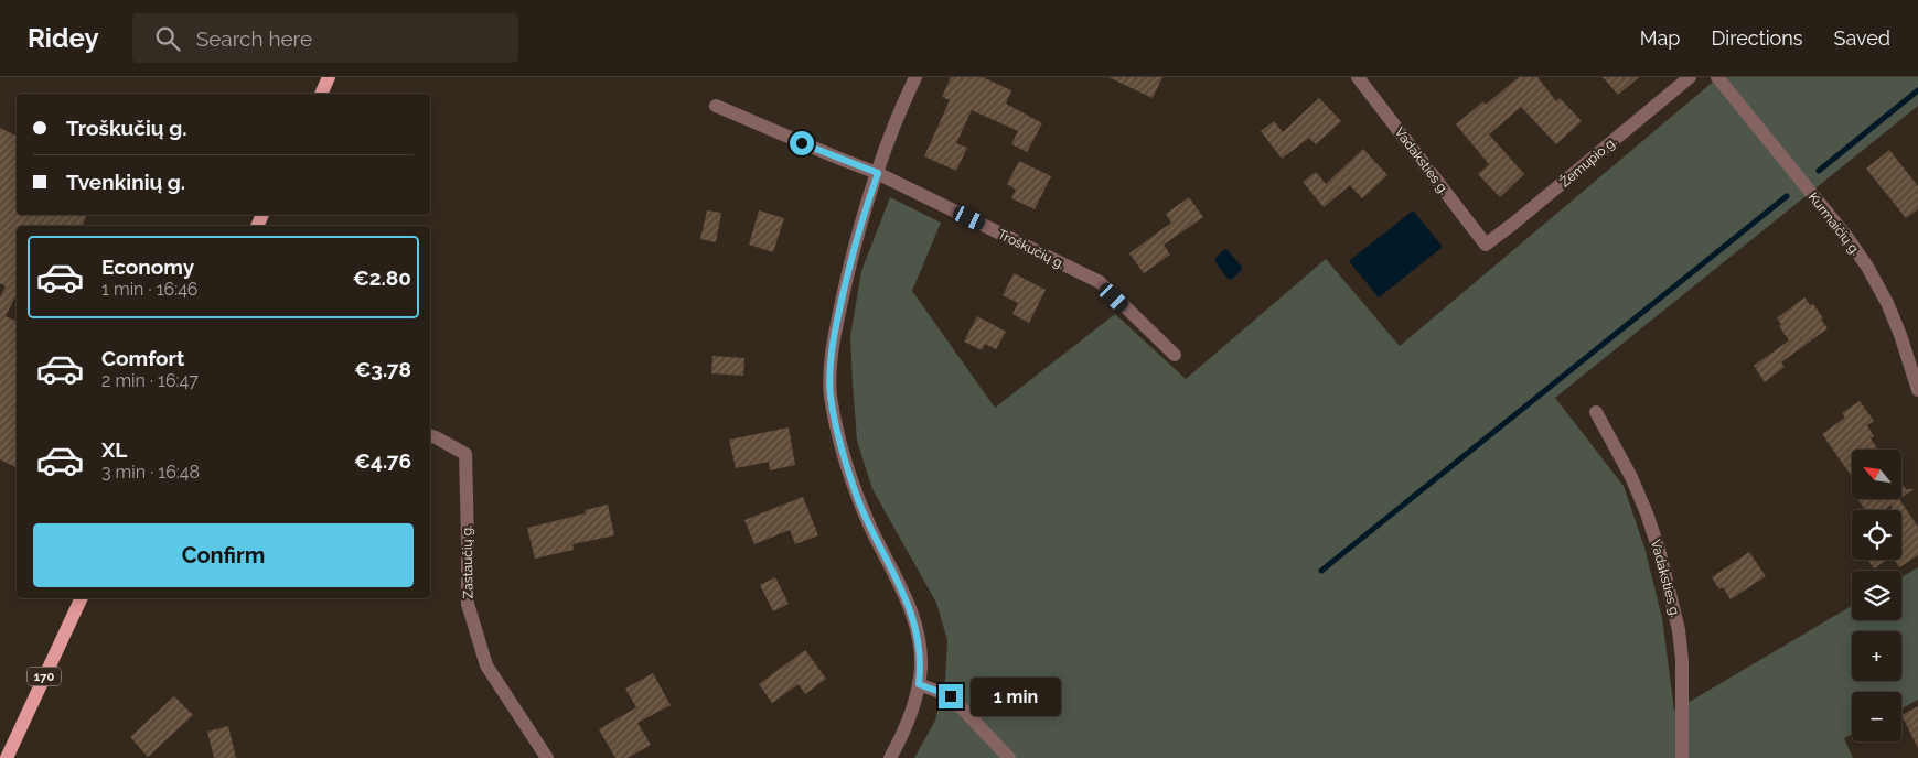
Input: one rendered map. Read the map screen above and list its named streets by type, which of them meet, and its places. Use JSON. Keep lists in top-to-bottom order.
{
  "streets": {
    "main road": ["170"],
    "street": [
      "Vadaksties g.",
      "Žemupio g.",
      "Kurmaičių g.",
      "Troškučių g.",
      "Zastaučių g."
    ]
  },
  "crossings": [
    ["Vadaksties g.", "Žemupio g."]
  ],
  "north": "top left",
  "page": {
    "header": "Ridey",
    "search": "Search here",
    "nav": ["Map", "Directions", "Saved"],
    "banner": ["Troškučių g.", "Tvenkinių g."],
    "list": [
      {
        "name": "Economy",
        "note": "1 min · 16:46",
        "value": "€2.80"
      },
      {
        "name": "Comfort",
        "note": "2 min · 16:47",
        "value": "€3.78"
      },
      {
        "name": "XL",
        "note": "3 min · 16:48",
        "value": "€4.76"
      }
    ],
    "map_buttons": ["+", "−"],
    "buttons": "Confirm",
    "bubble": "1 min"
  }
}
